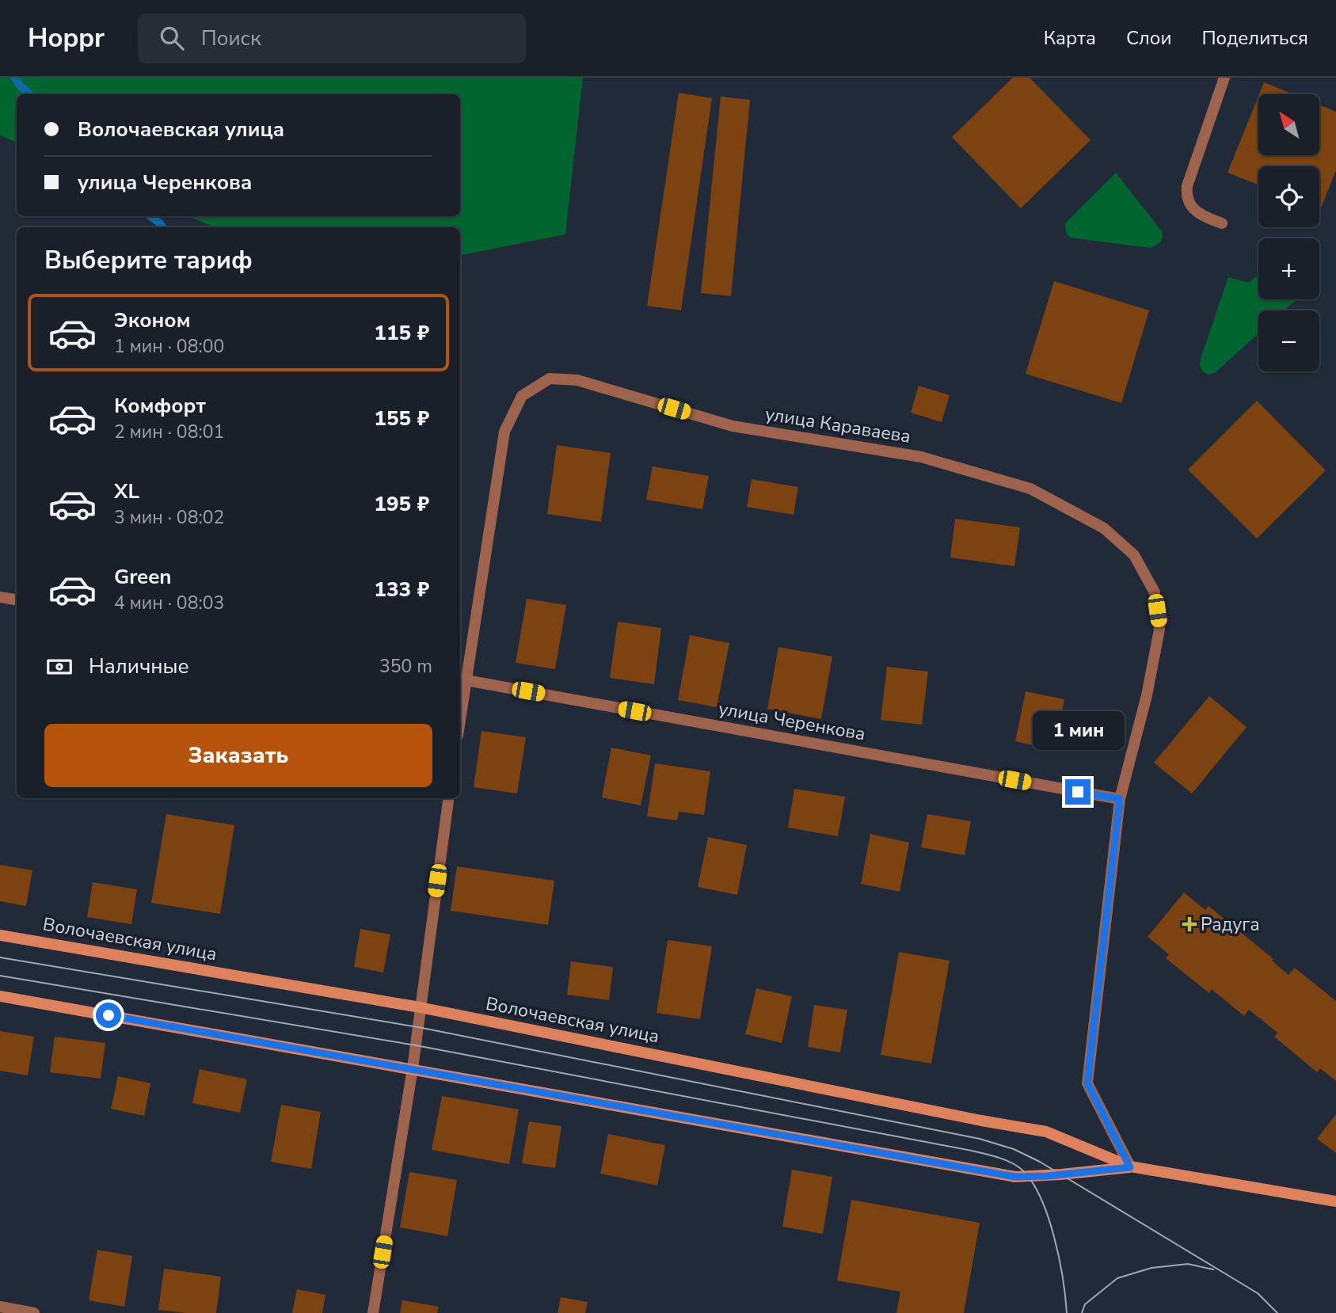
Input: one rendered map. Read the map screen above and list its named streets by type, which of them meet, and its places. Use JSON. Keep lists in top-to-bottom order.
{
  "streets": {
    "main road": ["Волочаевская улица"],
    "street": ["улица Караваева", "улица Черенкова"]
  },
  "crossings": [
    ["улица Караваева", "улица Черенкова"],
    ["улица Караваева", "Волочаевская улица"]
  ],
  "places": {
    "health": ["Радуга"]
  },
  "north": "top left",
  "page": {
    "header": "Hoppr",
    "search": "Поиск",
    "nav": ["Карта", "Слои", "Поделиться"],
    "map_buttons": ["+", "−"],
    "banner": ["Волочаевская улица", "улица Черенкова"],
    "heading": "Выберите тариф",
    "list": [
      {
        "name": "Эконом",
        "note": "1 мин · 08:00",
        "value": "115 ₽"
      },
      {
        "name": "Комфорт",
        "note": "2 мин · 08:01",
        "value": "155 ₽"
      },
      {
        "name": "XL",
        "note": "3 мин · 08:02",
        "value": "195 ₽"
      },
      {
        "name": "Green",
        "note": "4 мин · 08:03",
        "value": "133 ₽"
      }
    ],
    "pay": ["Наличные", "350 m"],
    "bubble": "1 мин",
    "buttons": "Заказать"
  }
}
